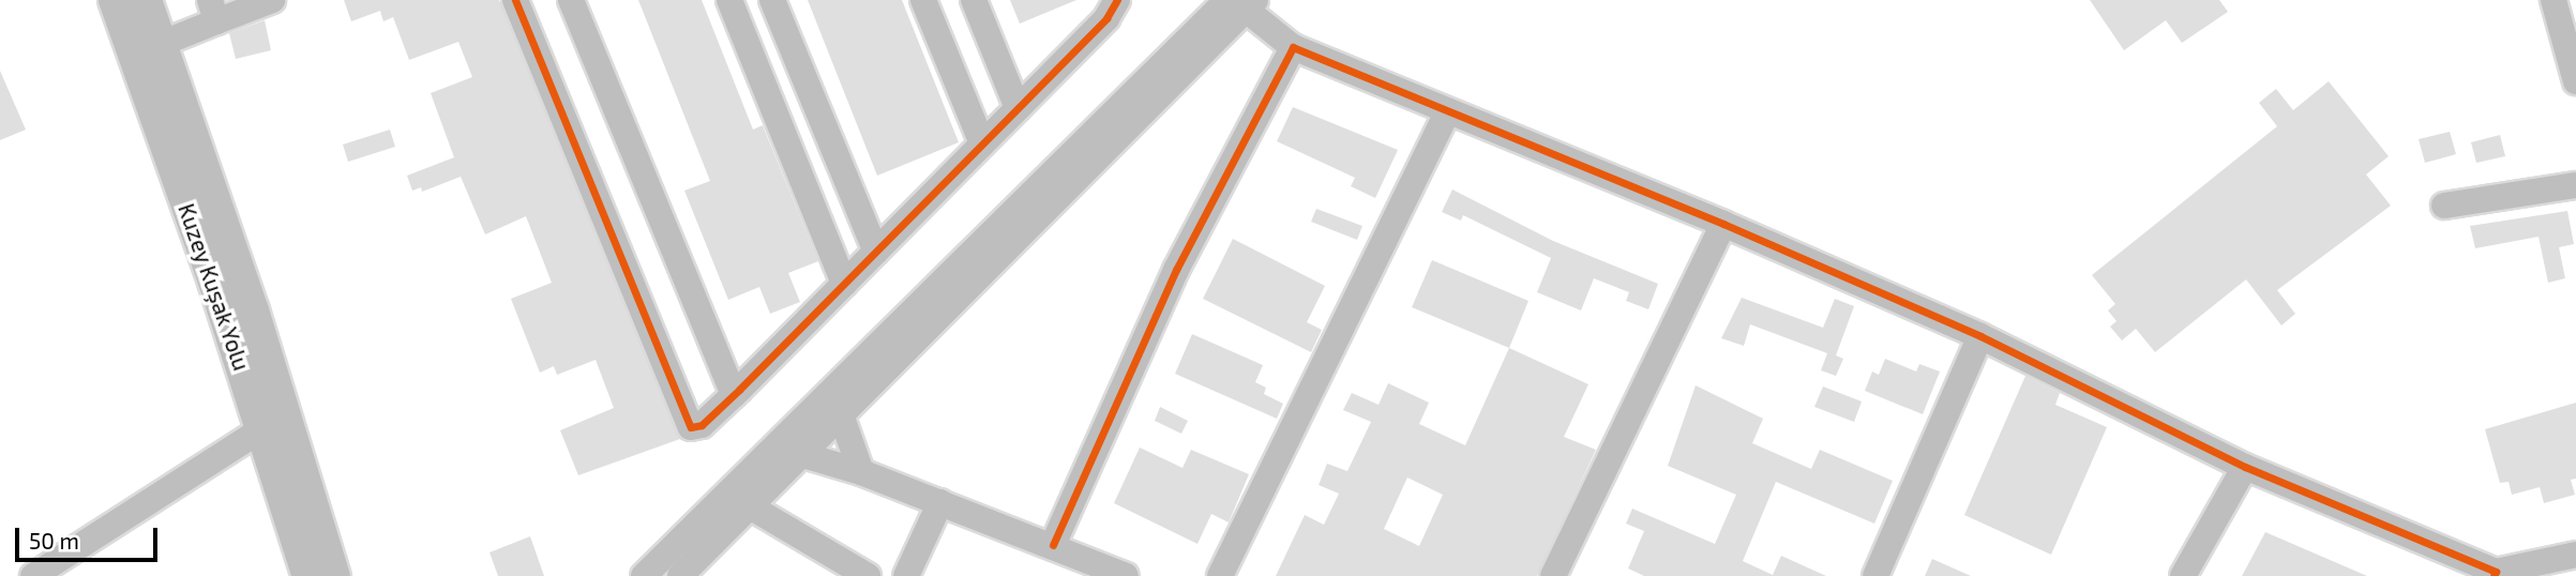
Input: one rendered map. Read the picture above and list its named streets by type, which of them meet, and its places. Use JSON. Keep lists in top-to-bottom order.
{
  "streets": {
    "main road": ["Kuzey Kuşak Yolu"]
  },
  "scale_bar": "50 m"
}
